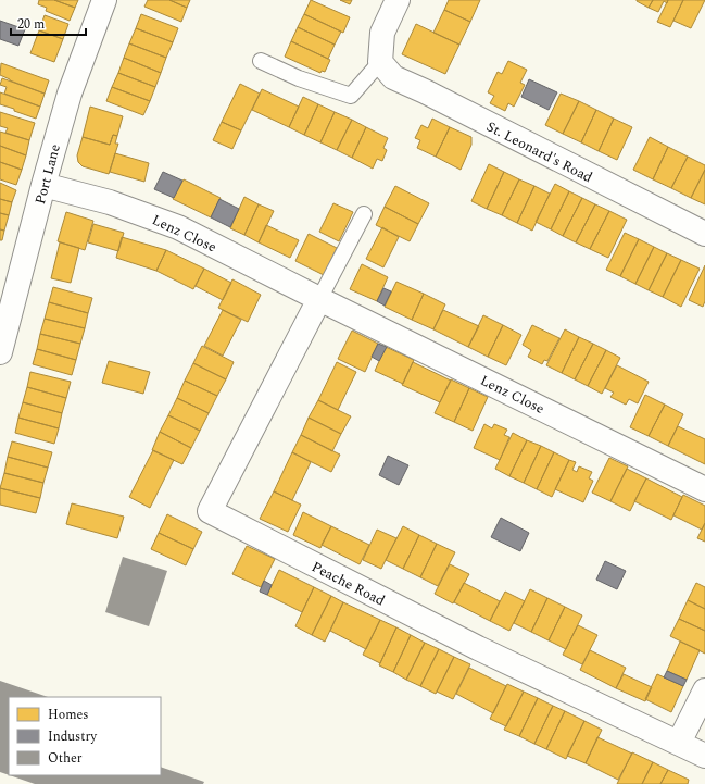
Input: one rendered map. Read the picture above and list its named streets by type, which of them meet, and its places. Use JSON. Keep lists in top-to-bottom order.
{
  "streets": {
    "street": [
      "St. Leonard's Road",
      "Port Lane",
      "Lenz Close",
      "Peache Road"
    ]
  },
  "crossings": [
    ["Port Lane", "Lenz Close"],
    ["Lenz Close", "Peache Road"]
  ],
  "legend": ["Homes", "Industry", "Other"],
  "scale_bar": "20 m"
}
